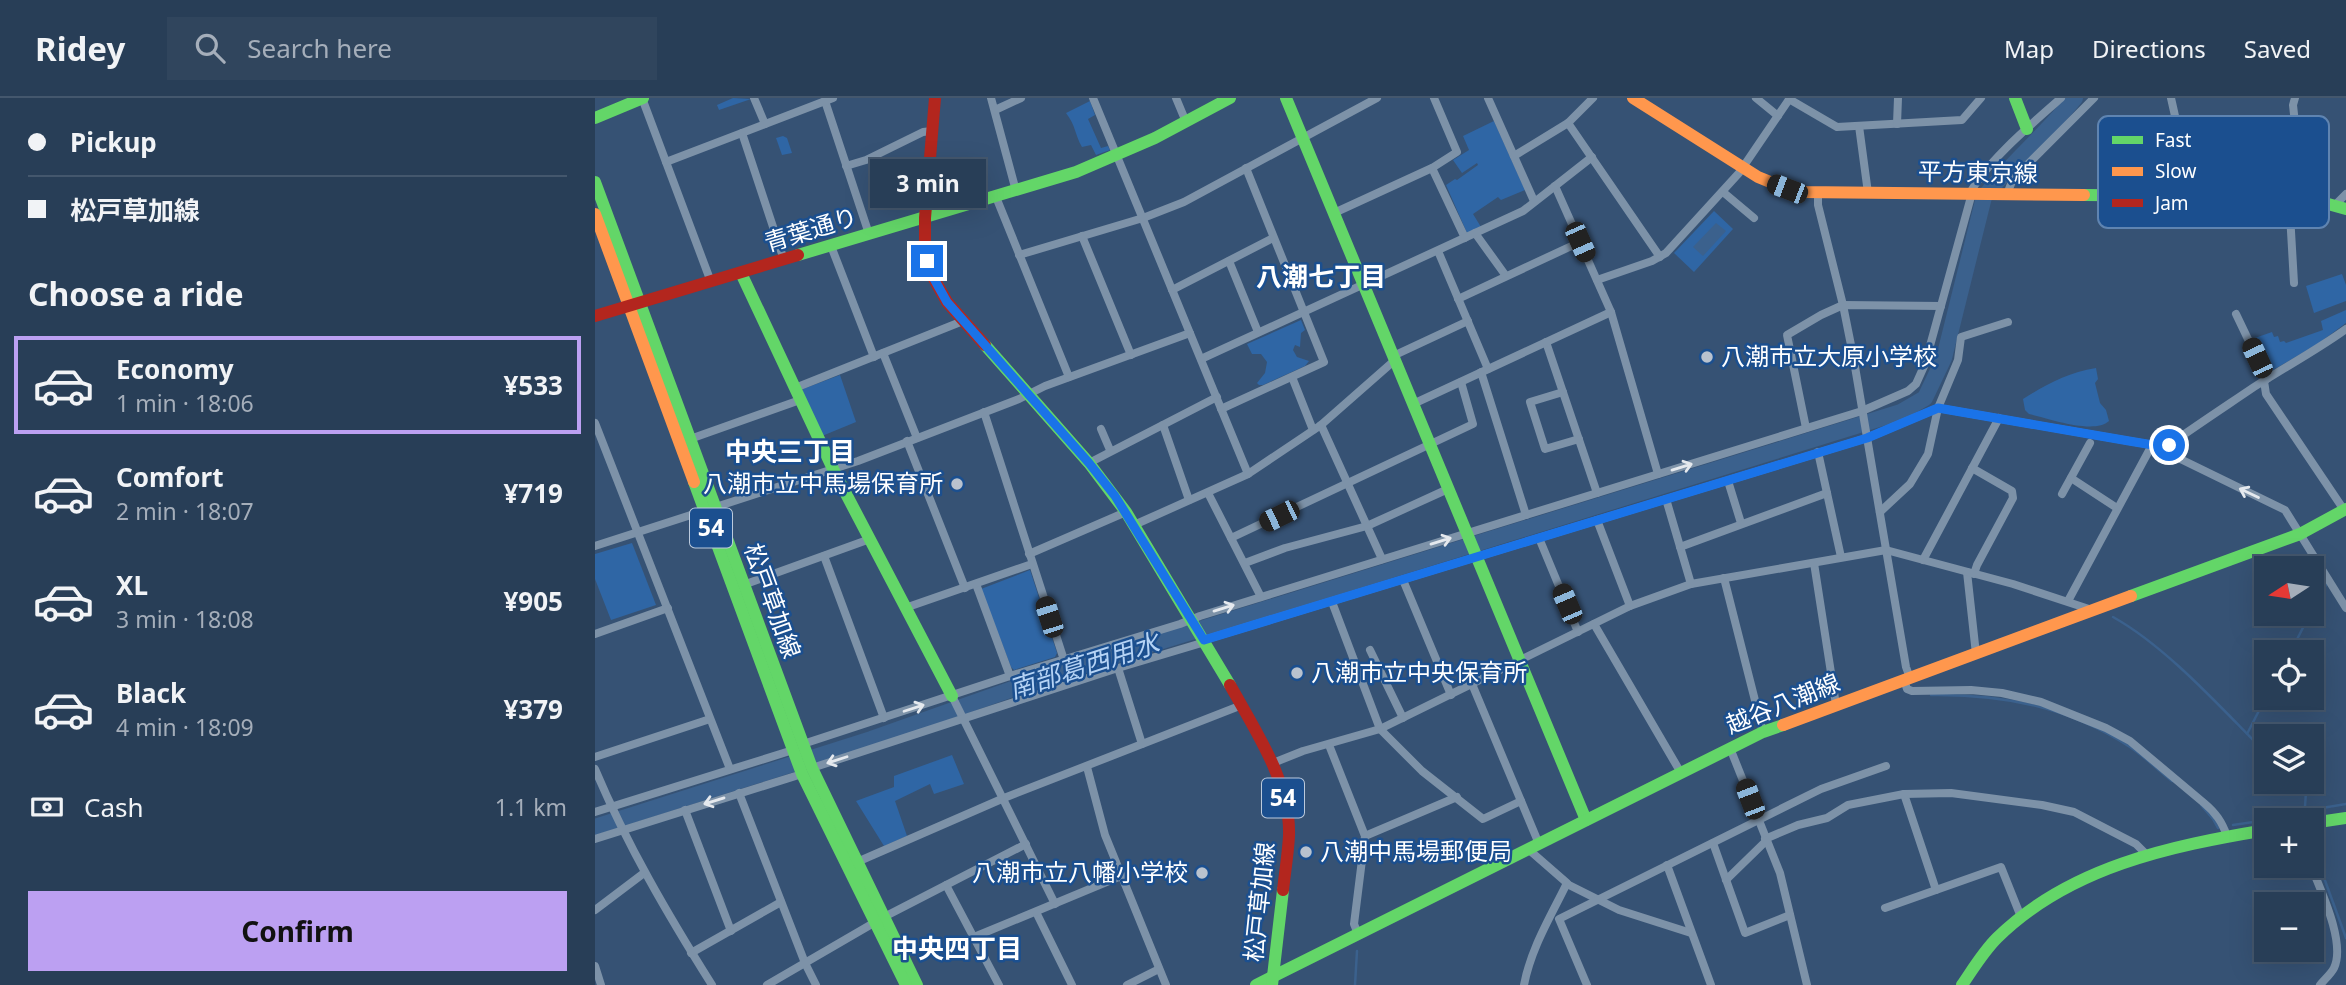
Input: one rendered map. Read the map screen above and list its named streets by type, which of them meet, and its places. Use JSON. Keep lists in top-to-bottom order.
{
  "streets": {
    "main road": [
      "平方東京線",
      "青葉通り",
      "54",
      "松戸草加線",
      "越谷八潮線"
    ]
  },
  "crossings": [
    ["青葉通り", "松戸草加線"],
    ["松戸草加線", "越谷八潮線"]
  ],
  "districts": ["八潮七丁目", "中央三丁目", "中央四丁目"],
  "water": ["南部葛西用水"],
  "places": [
    "八潮市立大原小学校",
    "八潮市立中馬場保育所",
    "八潮市立中央保育所",
    "八潮中馬場郵便局",
    "八潮市立八幡小学校"
  ],
  "legend": ["Fast", "Slow", "Jam"],
  "north": "left",
  "page": {
    "header": "Ridey",
    "search": "Search here",
    "nav": ["Map", "Directions", "Saved"],
    "banner": ["Pickup", "松戸草加線"],
    "bubble": "3 min",
    "heading": "Choose a ride",
    "list": [
      {
        "name": "Economy",
        "note": "1 min · 18:06",
        "value": "¥533"
      },
      {
        "name": "Comfort",
        "note": "2 min · 18:07",
        "value": "¥719"
      },
      {
        "name": "XL",
        "note": "3 min · 18:08",
        "value": "¥905"
      },
      {
        "name": "Black",
        "note": "4 min · 18:09",
        "value": "¥379"
      }
    ],
    "map_buttons": ["+", "−"],
    "pay": ["Cash", "1.1 km"],
    "buttons": "Confirm"
  }
}
